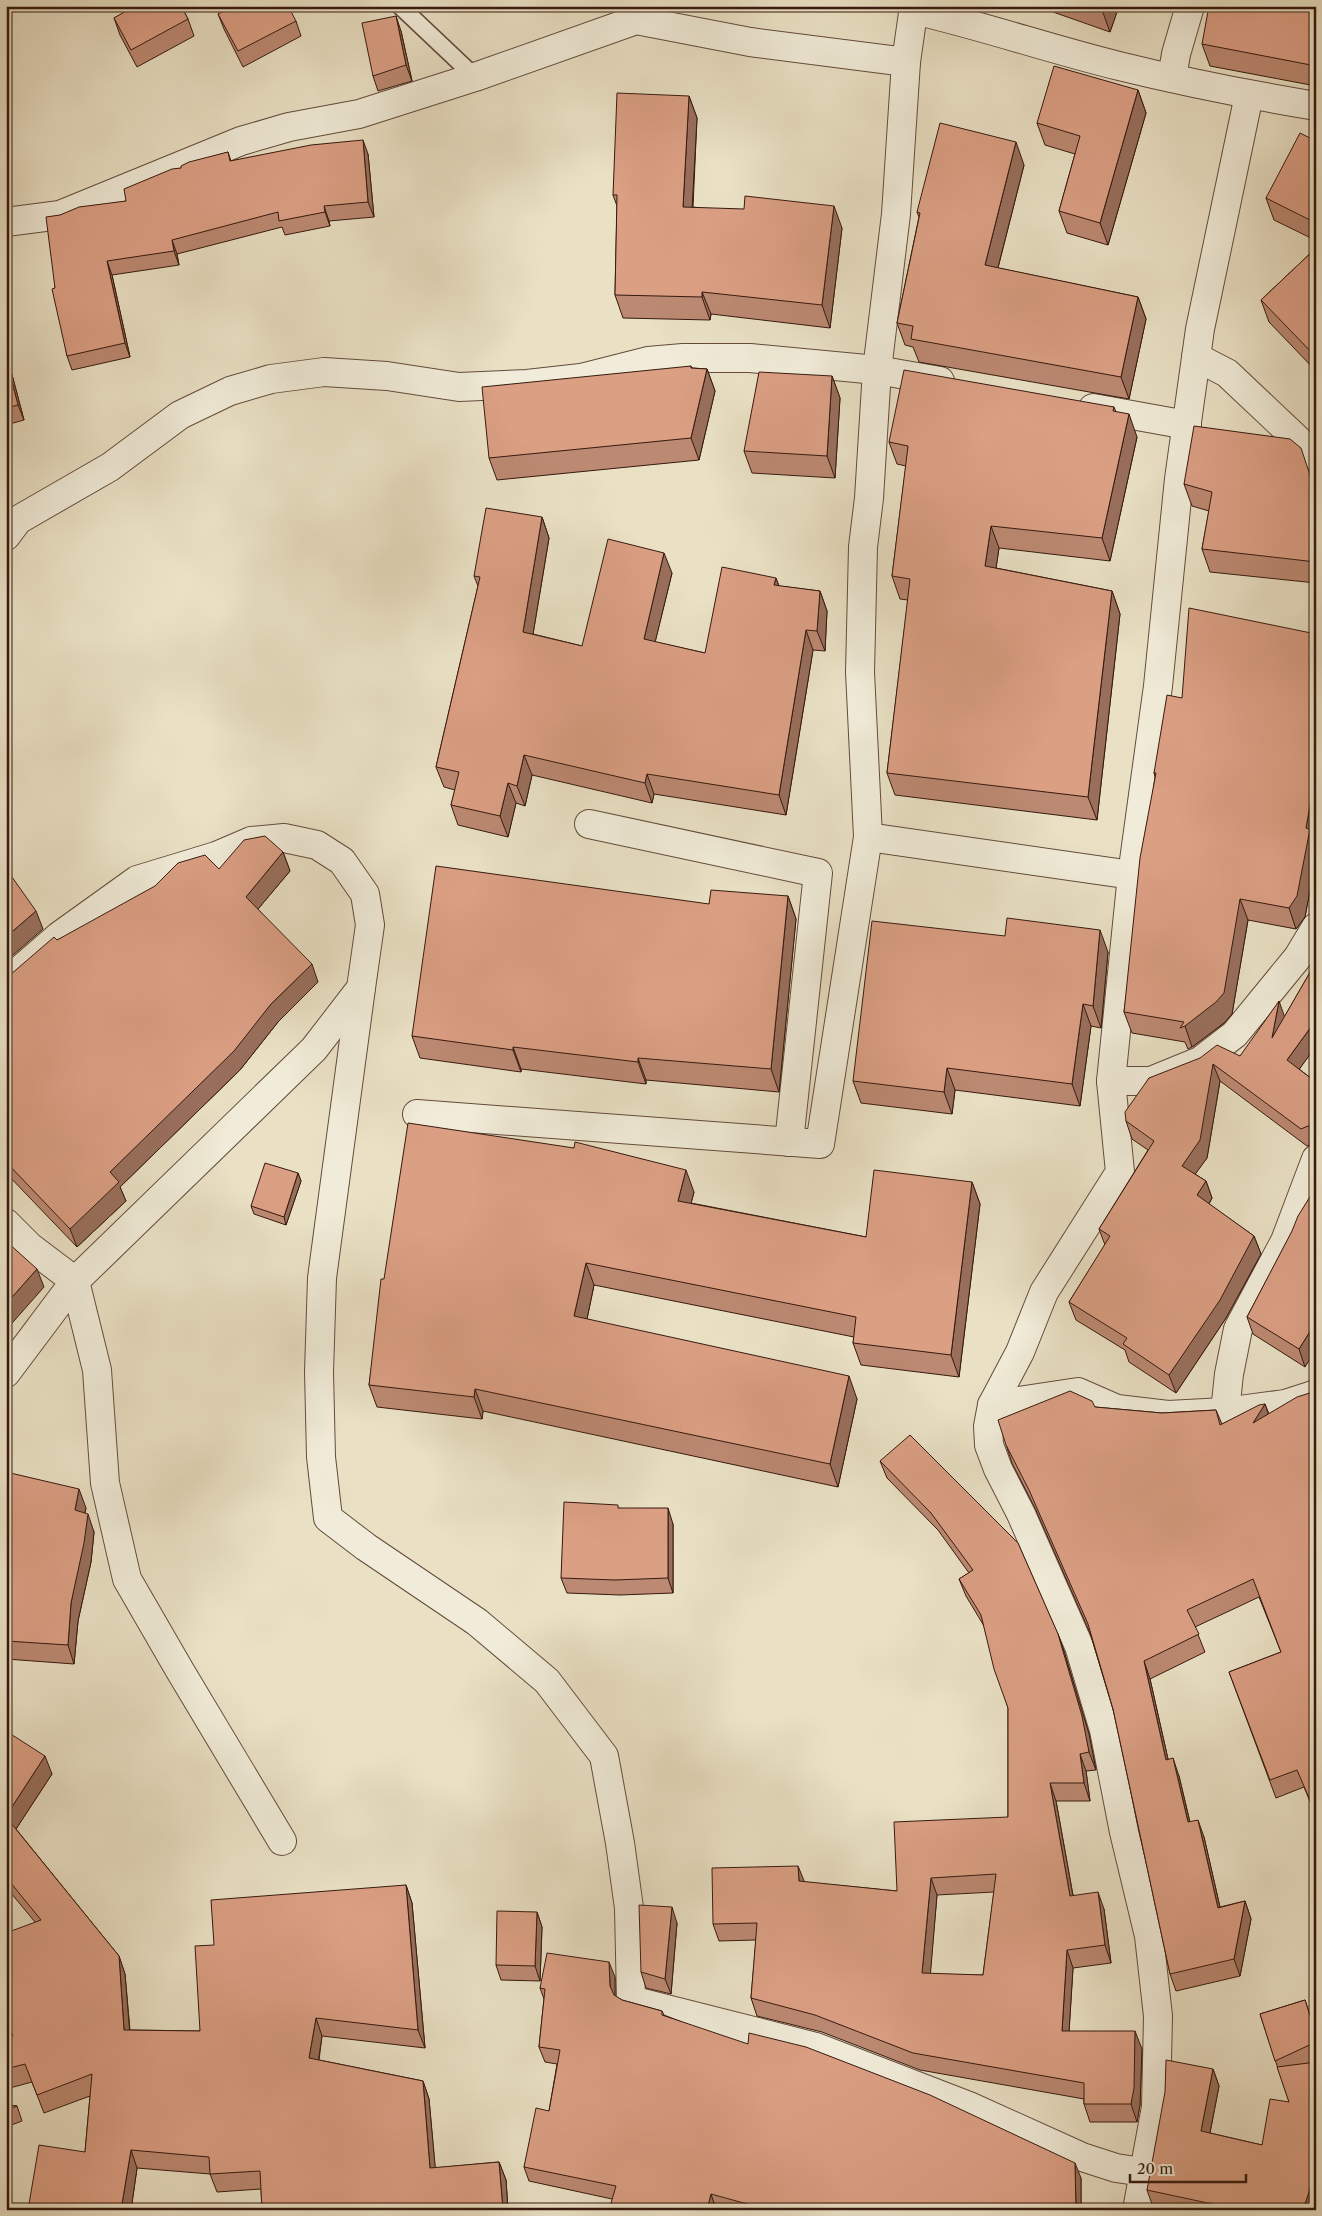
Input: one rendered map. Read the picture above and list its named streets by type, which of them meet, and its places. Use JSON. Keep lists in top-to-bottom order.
{
  "scale_bar": "20 m"
}
